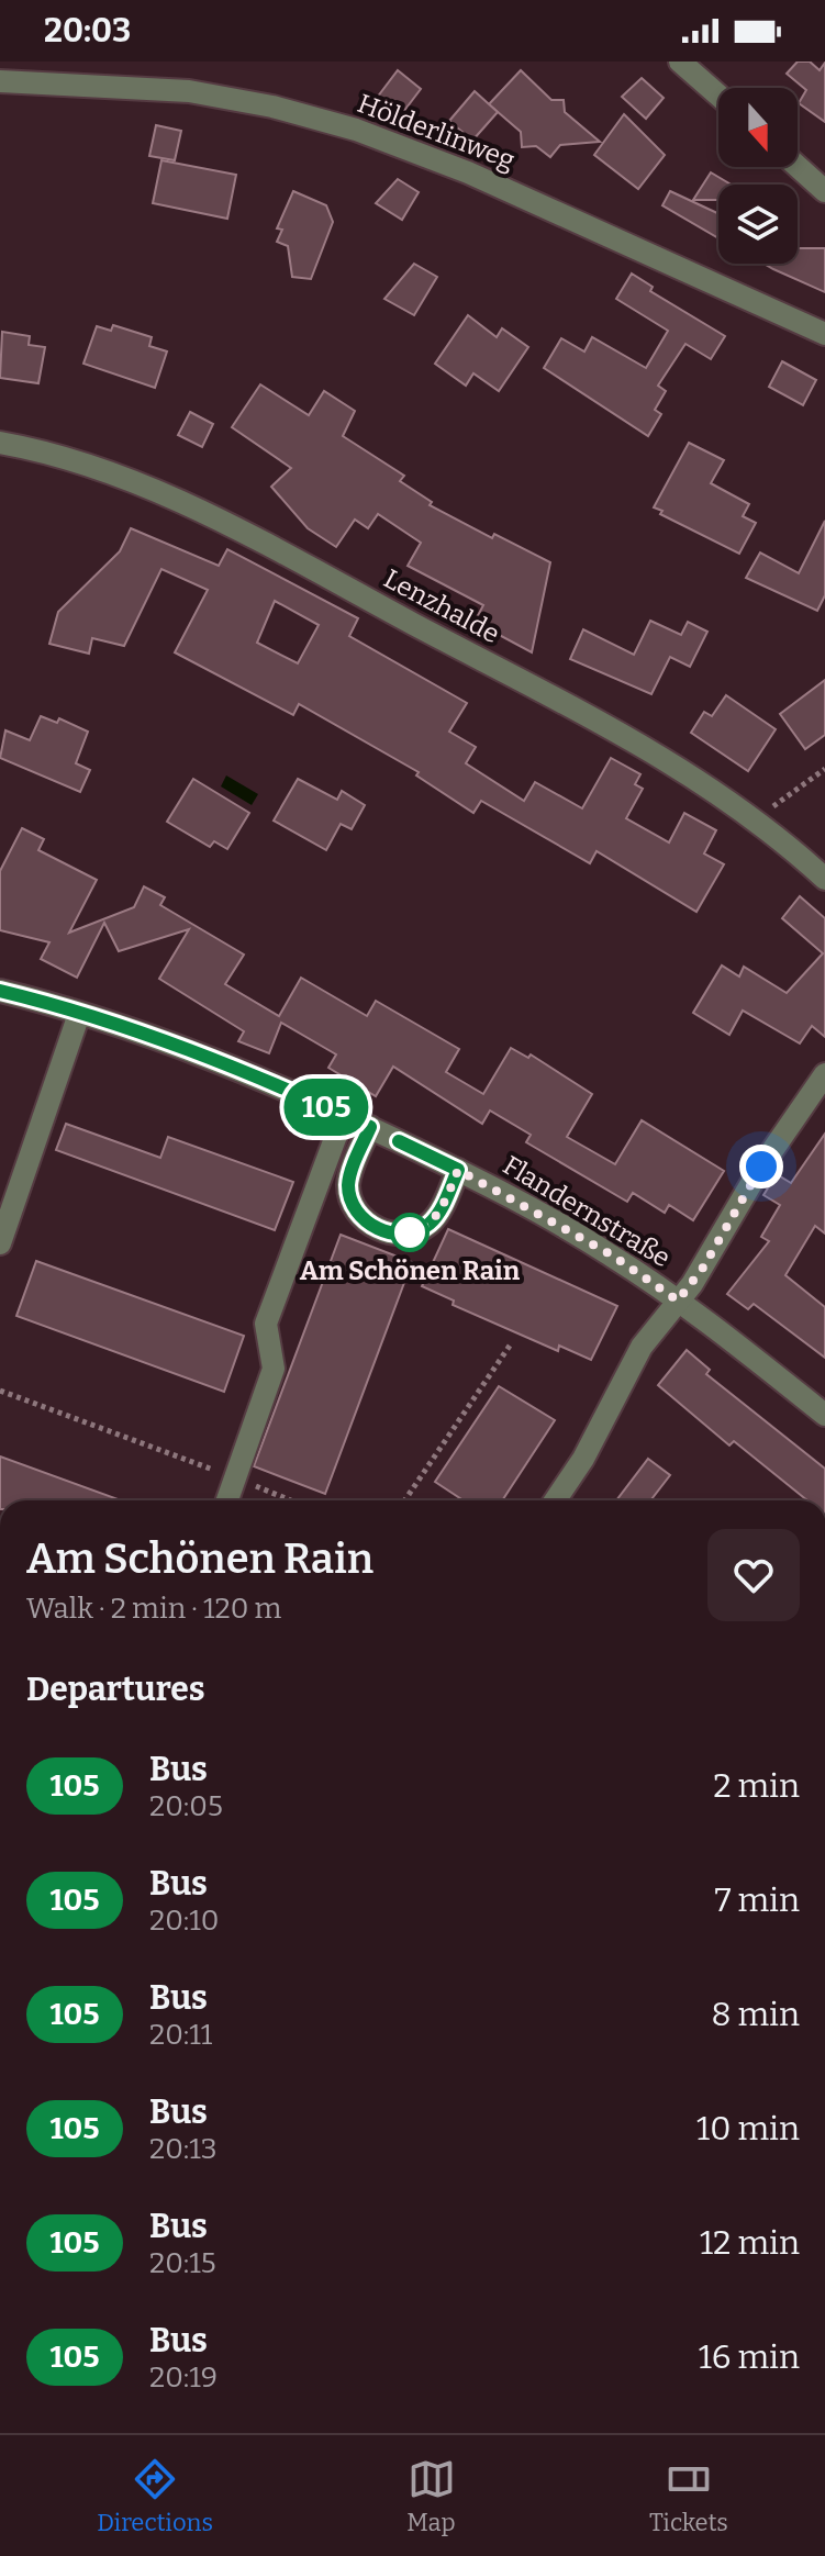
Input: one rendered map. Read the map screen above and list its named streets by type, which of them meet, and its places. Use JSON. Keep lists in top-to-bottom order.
{
  "streets": {
    "street": ["Hölderlinweg", "Lenzhalde", "Flandernstraße"]
  },
  "places": ["Am Schönen Rain"],
  "lines": ["bus line 105"],
  "north": "bottom",
  "page": {
    "status": "20:03",
    "on_map": "105",
    "heading": [
      ["Am Schönen Rain", "Walk · 2 min · 120 m"],
      "Departures"
    ],
    "list": [
      {
        "mark": "105",
        "name": "Bus",
        "note": "20:05",
        "value": "2 min"
      },
      {
        "mark": "105",
        "name": "Bus",
        "note": "20:10",
        "value": "7 min"
      },
      {
        "mark": "105",
        "name": "Bus",
        "note": "20:11",
        "value": "8 min"
      },
      {
        "mark": "105",
        "name": "Bus",
        "note": "20:13",
        "value": "10 min"
      },
      {
        "mark": "105",
        "name": "Bus",
        "note": "20:15",
        "value": "12 min"
      },
      {
        "mark": "105",
        "name": "Bus",
        "note": "20:19",
        "value": "16 min"
      }
    ],
    "tabs": ["Directions", "Map", "Tickets"]
  }
}
